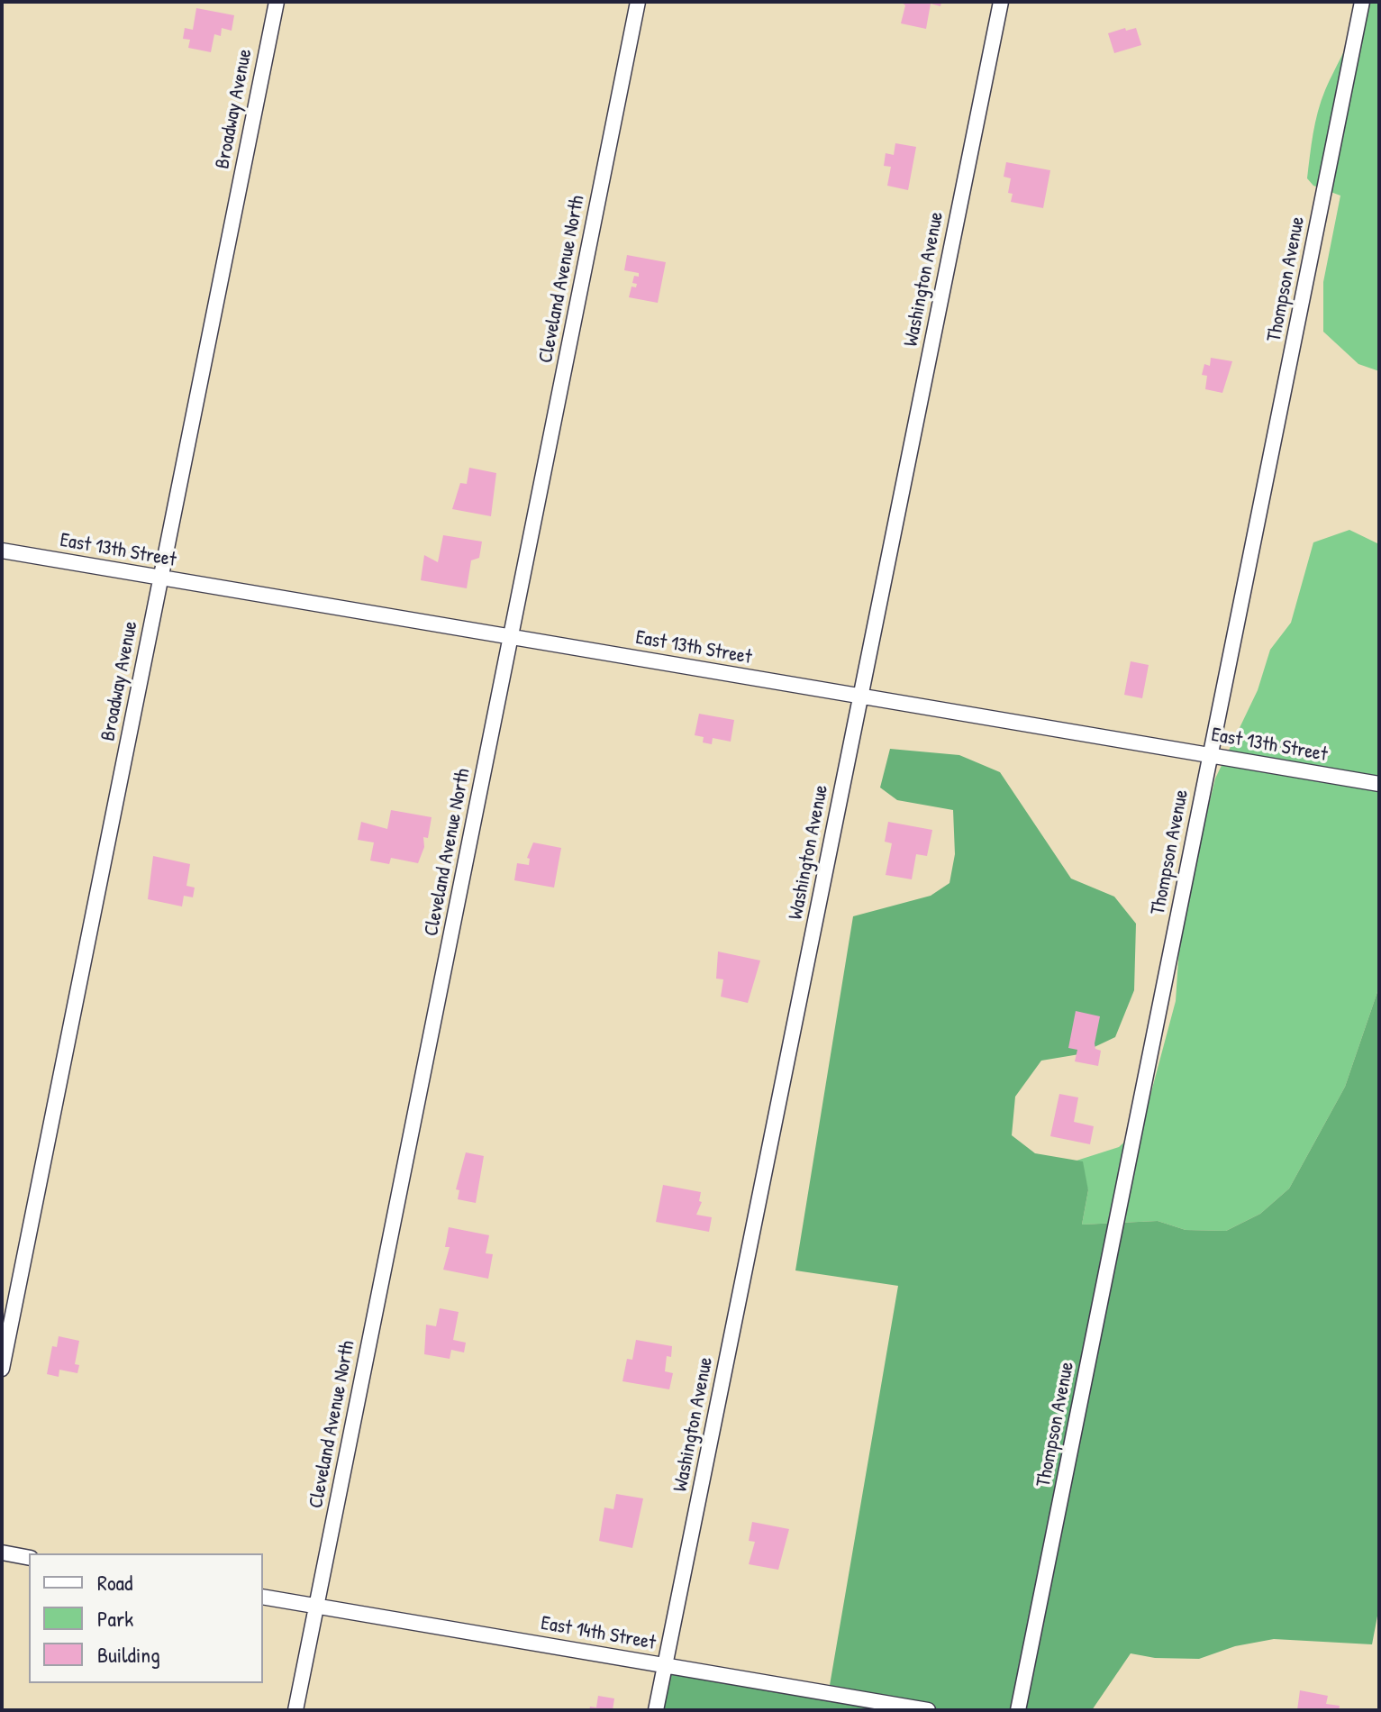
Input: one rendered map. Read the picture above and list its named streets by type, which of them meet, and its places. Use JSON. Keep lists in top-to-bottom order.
{
  "streets": {
    "street": [
      "Broadway Avenue",
      "Cleveland Avenue North",
      "Washington Avenue",
      "Thompson Avenue",
      "East 13th Street",
      "East 14th Street"
    ]
  },
  "crossings": [
    ["Broadway Avenue", "East 13th Street"],
    ["Cleveland Avenue North", "East 13th Street"],
    ["Cleveland Avenue North", "East 14th Street"],
    ["Washington Avenue", "East 13th Street"],
    ["Washington Avenue", "East 14th Street"],
    ["Thompson Avenue", "East 13th Street"]
  ],
  "legend": ["Road", "Park", "Building"]
}
